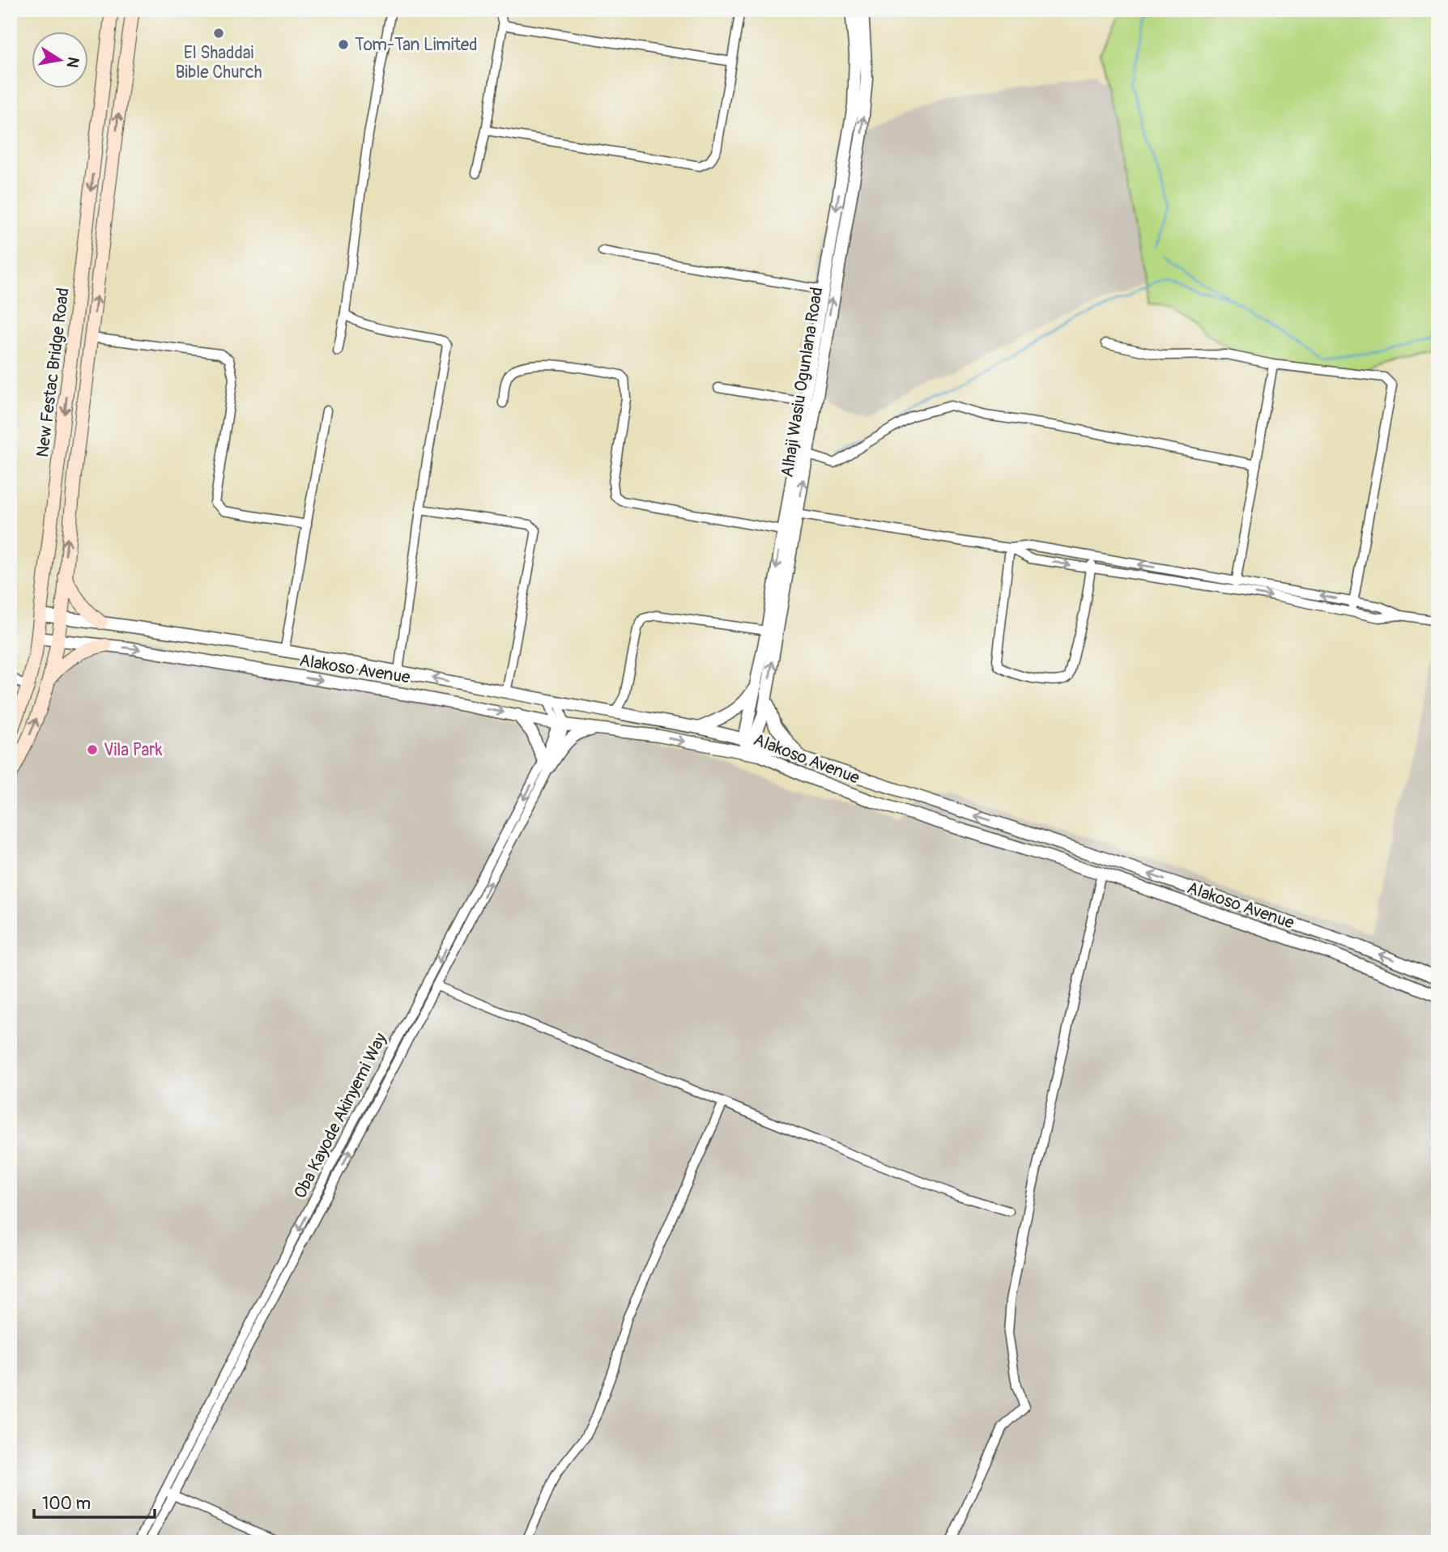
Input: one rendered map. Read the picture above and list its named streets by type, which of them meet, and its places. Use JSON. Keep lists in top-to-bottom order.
{
  "streets": {
    "main road": ["New Festac Bridge Road"],
    "street": ["Alhaji Wasiu Ogunlana Road", "Alakoso Avenue", "Oba Kayode Akinyemi Way"]
  },
  "crossings": [
    ["New Festac Bridge Road", "Alakoso Avenue"],
    ["Alhaji Wasiu Ogunlana Road", "Alakoso Avenue"],
    ["Alakoso Avenue", "Oba Kayode Akinyemi Way"]
  ],
  "places": ["El Shaddai Bible Church", "Tom-Tan Limited", "Vila Park"],
  "scale_bar": "100 m",
  "north": "right"
}
